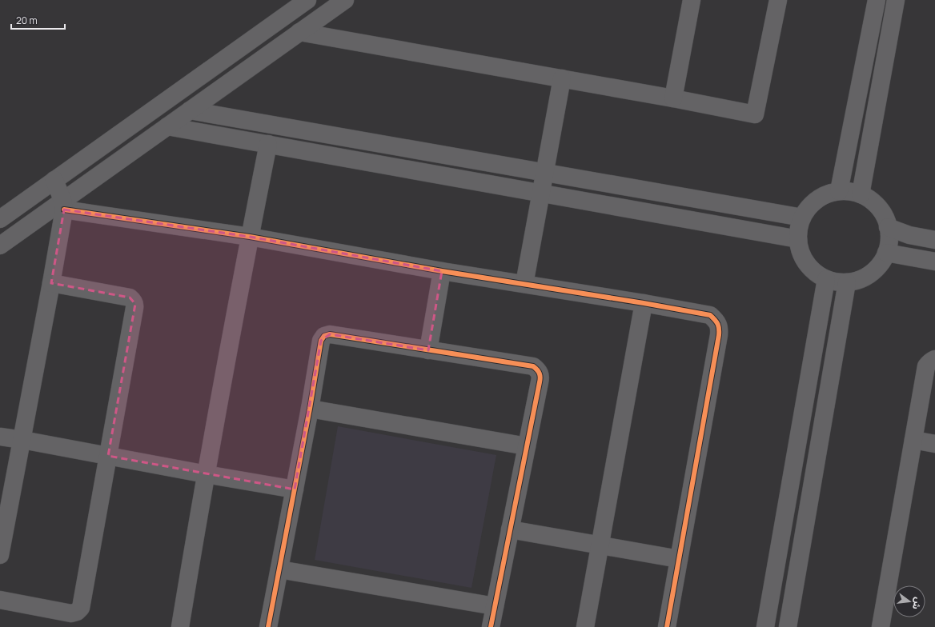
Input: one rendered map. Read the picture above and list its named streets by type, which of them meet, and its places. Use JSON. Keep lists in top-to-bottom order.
{
  "scale_bar": "20 m",
  "north": "right"
}
